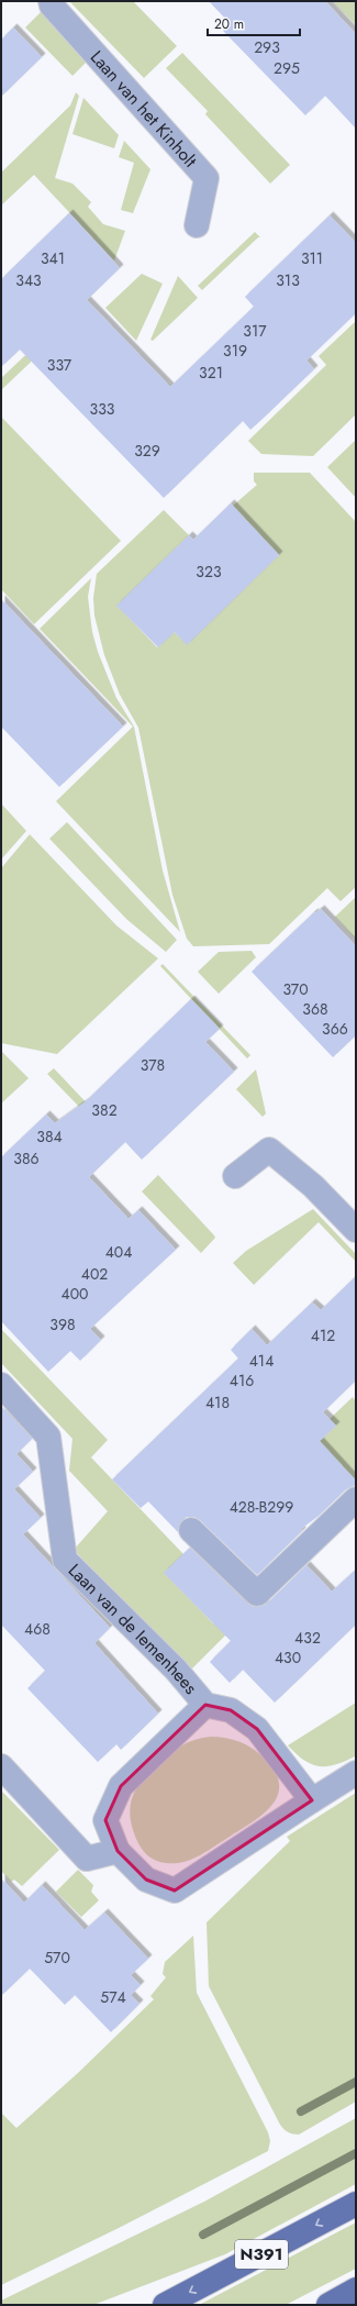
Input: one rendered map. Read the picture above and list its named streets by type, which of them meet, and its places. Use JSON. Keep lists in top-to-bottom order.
{
  "streets": {
    "main road": ["N391"],
    "street": ["Laan van het Kinholt", "Laan van de Iemenhees"]
  },
  "house_numbers": [
    "293",
    "295",
    "341",
    "311",
    "343",
    "313",
    "317",
    "319",
    "337",
    "321",
    "333",
    "329",
    "323",
    "370",
    "368",
    "366",
    "378",
    "382",
    "384",
    "386",
    "404",
    "402",
    "400",
    "398",
    "412",
    "414",
    "416",
    "418",
    "428-B299",
    "468",
    "432",
    "430",
    "570",
    "574"
  ],
  "scale_bar": "20 m"
}
